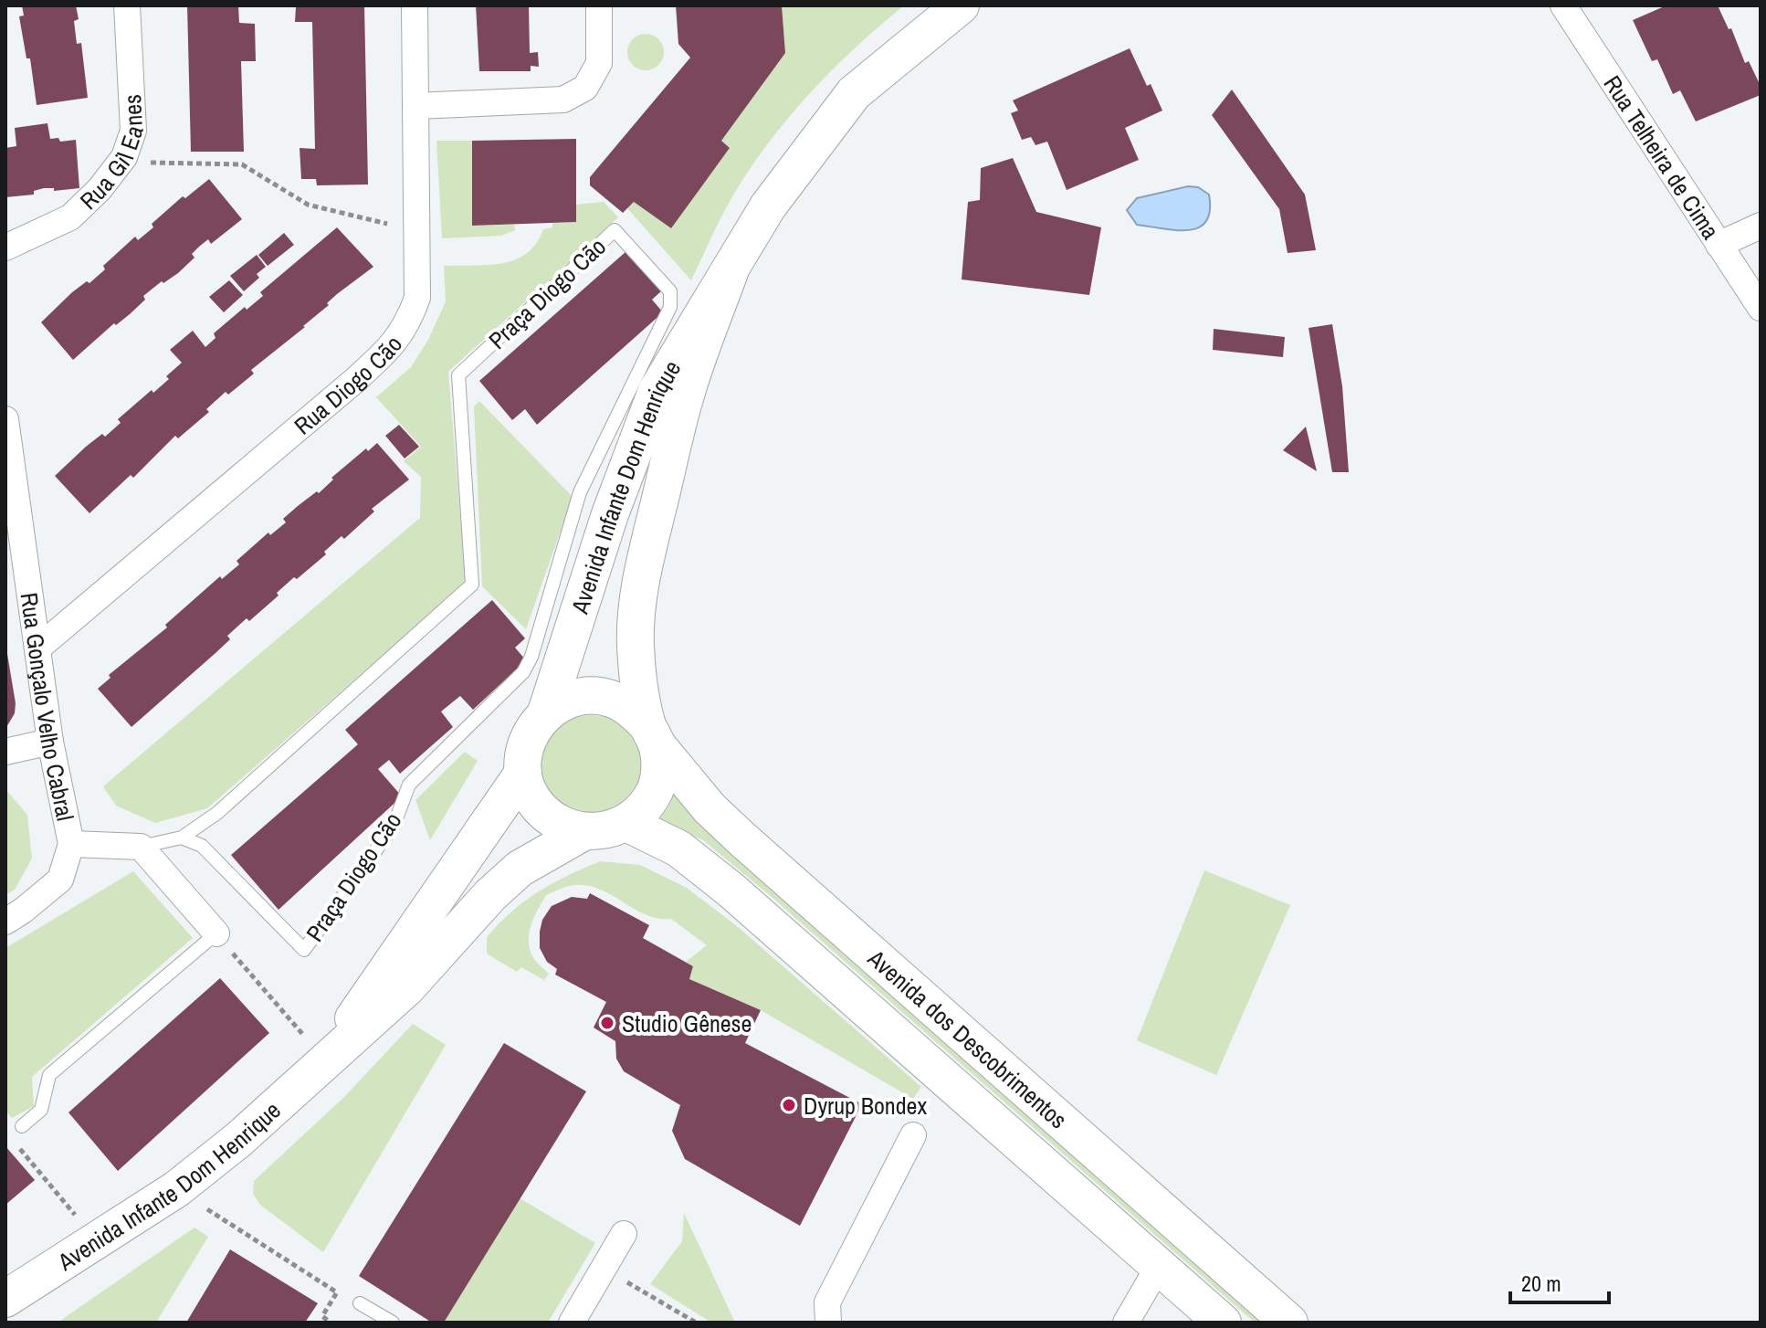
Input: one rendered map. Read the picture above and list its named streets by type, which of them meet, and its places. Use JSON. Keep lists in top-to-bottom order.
{
  "streets": {
    "main road": ["Avenida Infante Dom Henrique", "Avenida dos Descobrimentos"],
    "street": [
      "Rua Gil Eanes",
      "Rua Telheira de Cima",
      "Rua Diogo Cão",
      "Rua Gonçalo Velho Cabral"
    ],
    "lane": ["Praça Diogo Cão"]
  },
  "crossings": [
    ["Rua Diogo Cão", "Rua Gonçalo Velho Cabral"],
    ["Avenida Infante Dom Henrique", "Avenida dos Descobrimentos"]
  ],
  "places": ["Studio Gênese", "Dyrup Bondex"],
  "scale_bar": "20 m"
}
